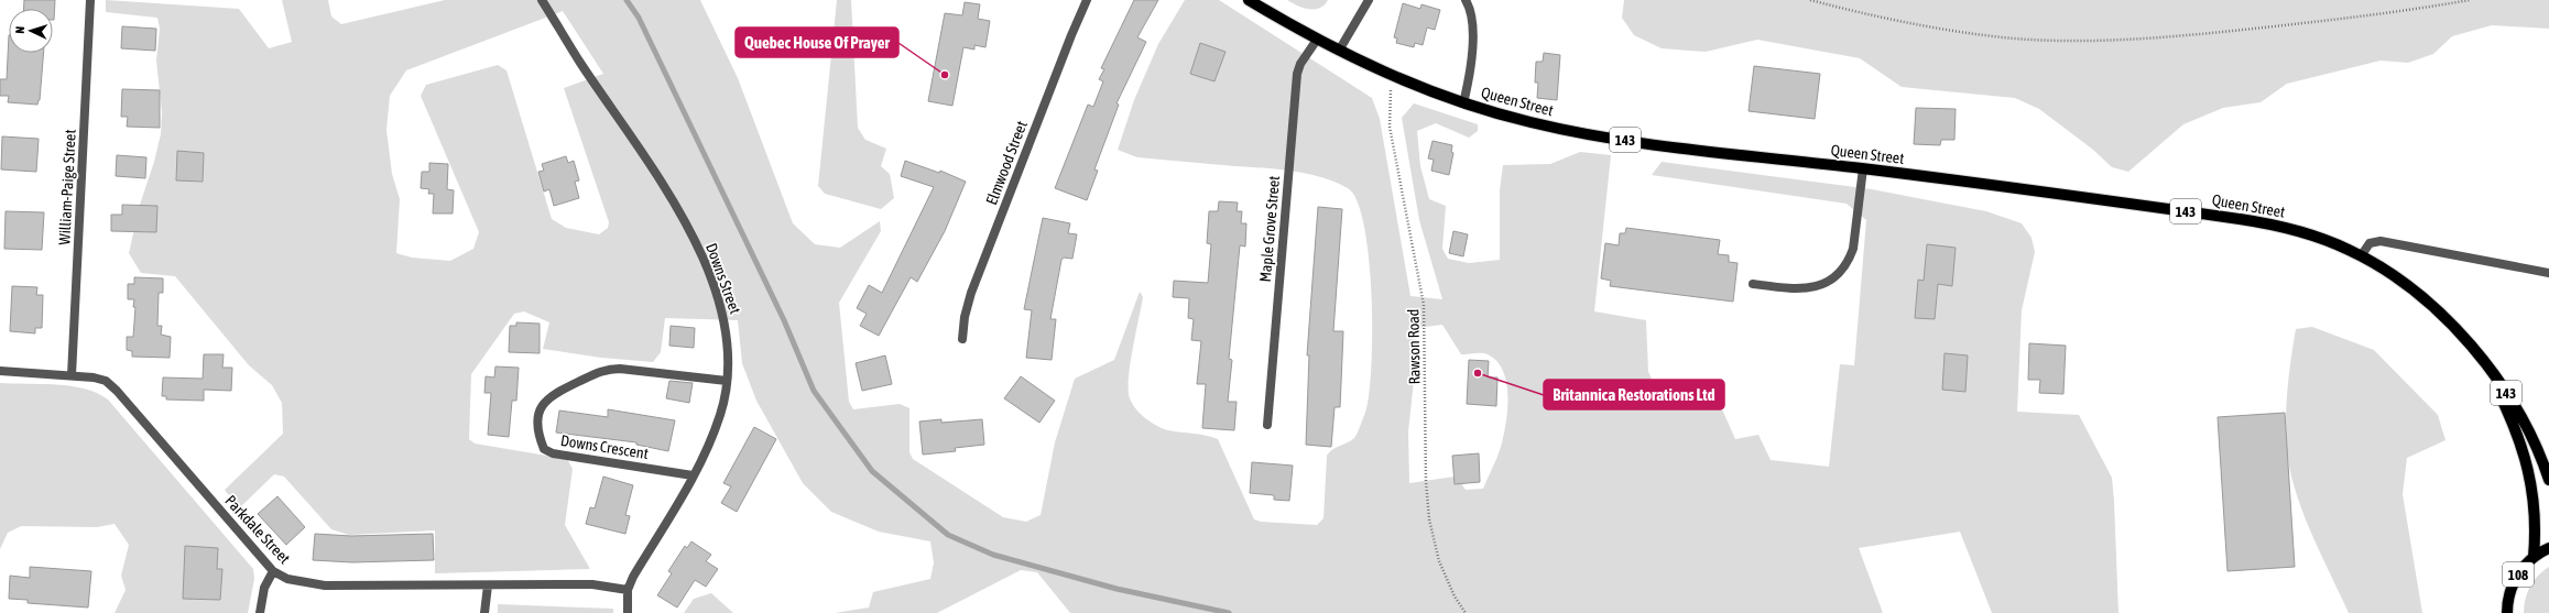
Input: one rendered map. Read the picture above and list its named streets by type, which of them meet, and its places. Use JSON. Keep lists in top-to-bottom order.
{
  "streets": {
    "main road": ["Queen Street", "143", "108"],
    "street": [
      "Elmwood Street",
      "William-Paige Street",
      "Maple Grove Street",
      "Downs Street",
      "Downs Crescent",
      "Parkdale Street"
    ],
    "path": ["Rawson Road"]
  },
  "crossings": [
    ["Queen Street", "Maple Grove Street"],
    ["Queen Street", "Rawson Road"],
    ["Queen Street", "108"],
    ["William-Paige Street", "Parkdale Street"],
    ["Downs Street", "Downs Crescent"],
    ["Downs Street", "Parkdale Street"]
  ],
  "places": ["Quebec House Of Prayer", "Britannica Restorations Ltd"],
  "north": "left"
}
